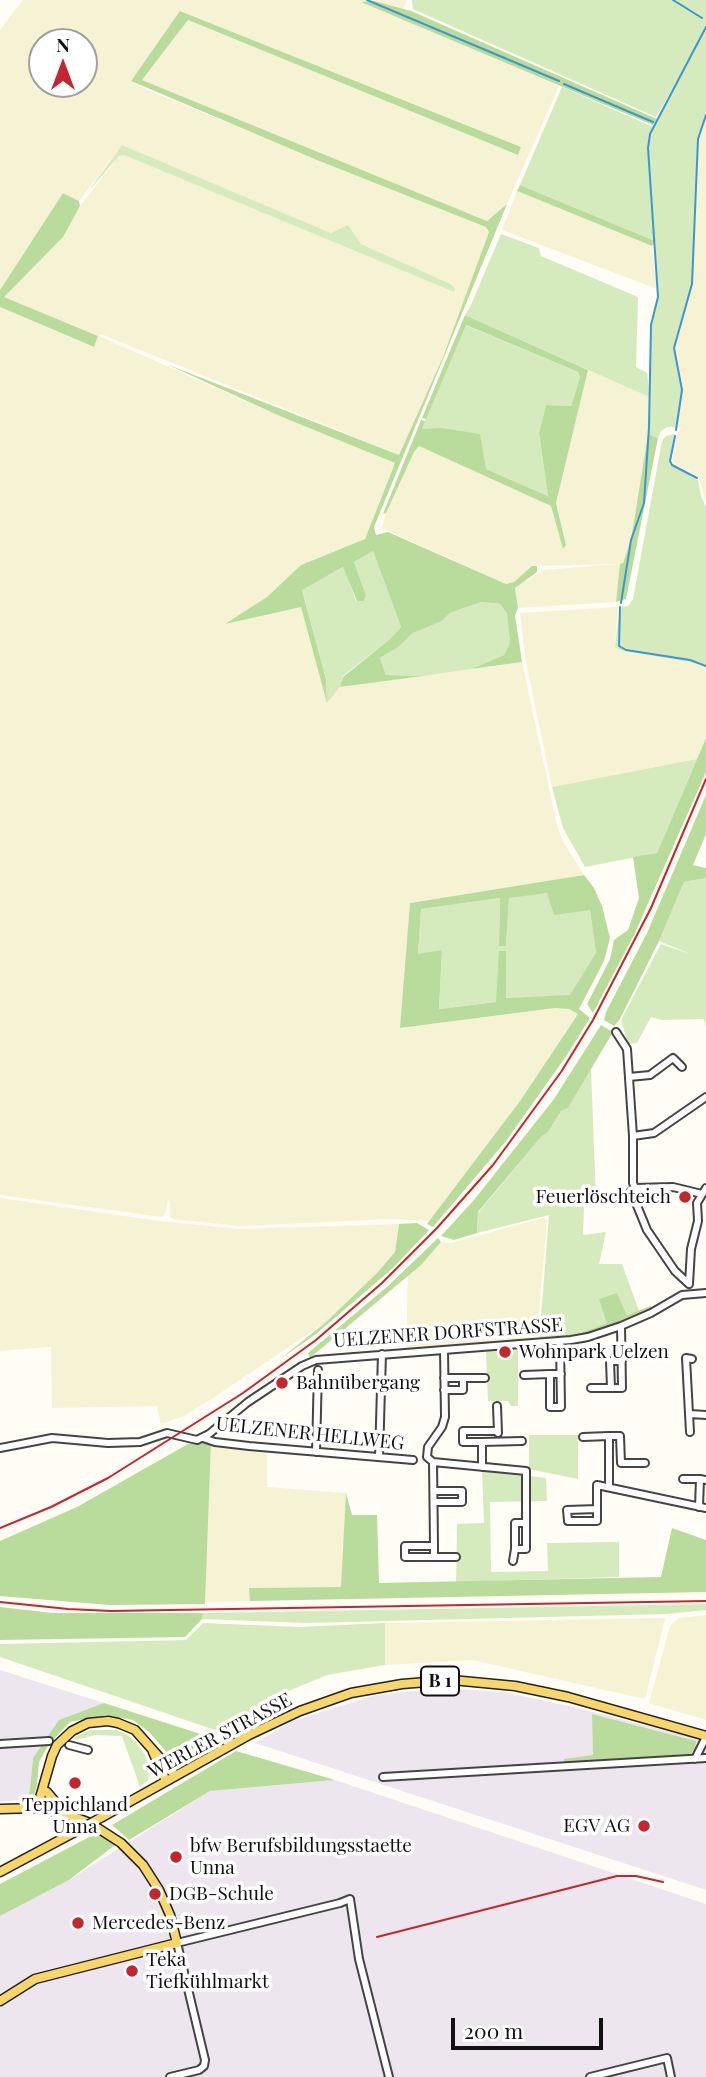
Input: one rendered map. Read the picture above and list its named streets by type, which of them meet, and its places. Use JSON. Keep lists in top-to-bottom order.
{
  "streets": {
    "main road": ["B 1", "WERLER STRASSE"],
    "street": ["UELZENER DORFSTRASSE", "UELZENER HELLWEG"]
  },
  "crossings": [
    ["UELZENER DORFSTRASSE", "UELZENER HELLWEG"]
  ],
  "places": [
    "Feuerlöschteich",
    "Wohnpark Uelzen",
    "Bahnübergang",
    "Teppichland Unna",
    "EGV AG",
    "bfw Berufsbildungsstaette Unna",
    "DGB-Schule",
    "Mercedes-Benz",
    "Teka Tiefkühlmarkt"
  ],
  "scale_bar": "200 m",
  "north": "top"
}
